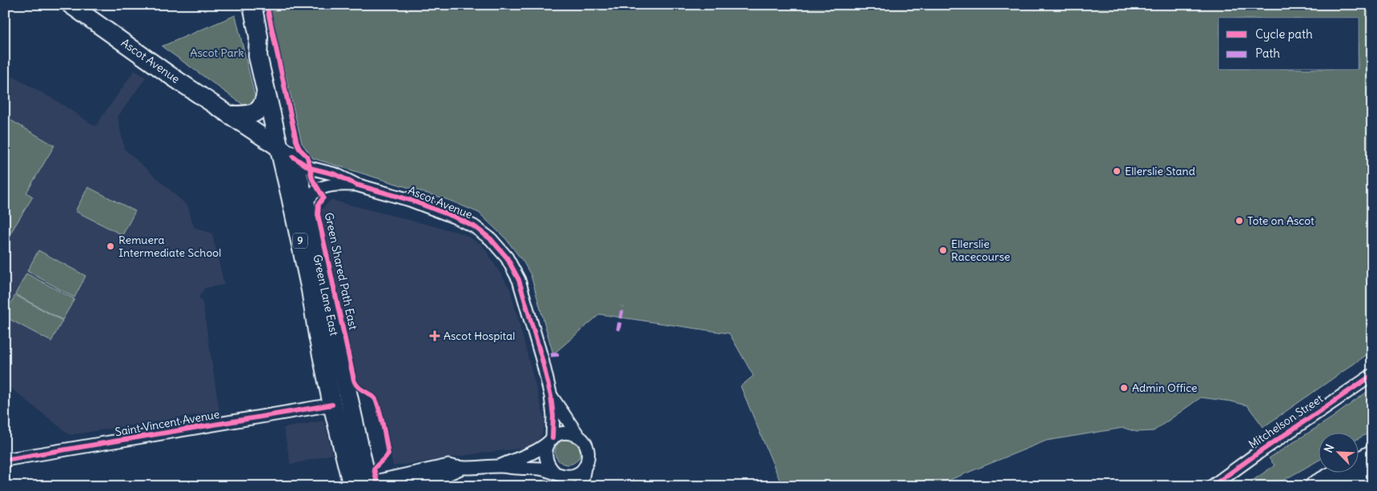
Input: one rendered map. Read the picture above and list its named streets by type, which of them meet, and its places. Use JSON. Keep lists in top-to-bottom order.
{
  "streets": {
    "main road": ["Ascot Avenue", "9", "Green Lane East"],
    "street": ["Mitchelson Street", "Saint Vincent Avenue"],
    "cycle path": ["Green Shared Path East"]
  },
  "crossings": [
    ["Ascot Avenue", "Green Lane East"],
    ["Green Lane East", "Saint Vincent Avenue"]
  ],
  "parks": ["Ascot Park"],
  "places": {
    "other": [
      "Ellerslie Stand",
      "Tote on Ascot",
      "Remuera Intermediate School",
      "Ellerslie Racecourse",
      "Admin Office"
    ],
    "health": ["Ascot Hospital"]
  },
  "legend": ["Cycle path", "Path"],
  "north": "top left"
}
